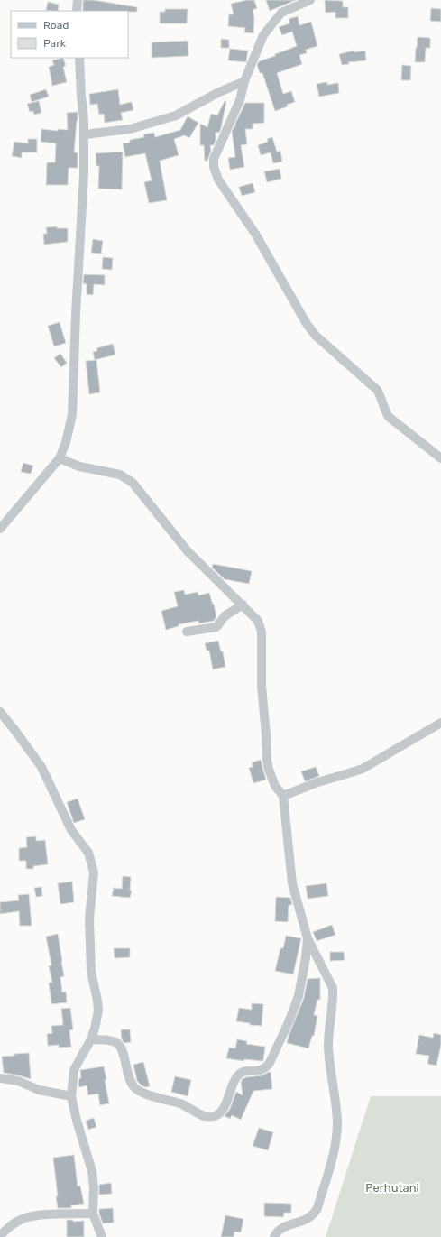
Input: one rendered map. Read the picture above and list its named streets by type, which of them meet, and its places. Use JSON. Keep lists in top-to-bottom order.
{
  "parks": ["Perhutani"],
  "legend": ["Road", "Park"]
}
